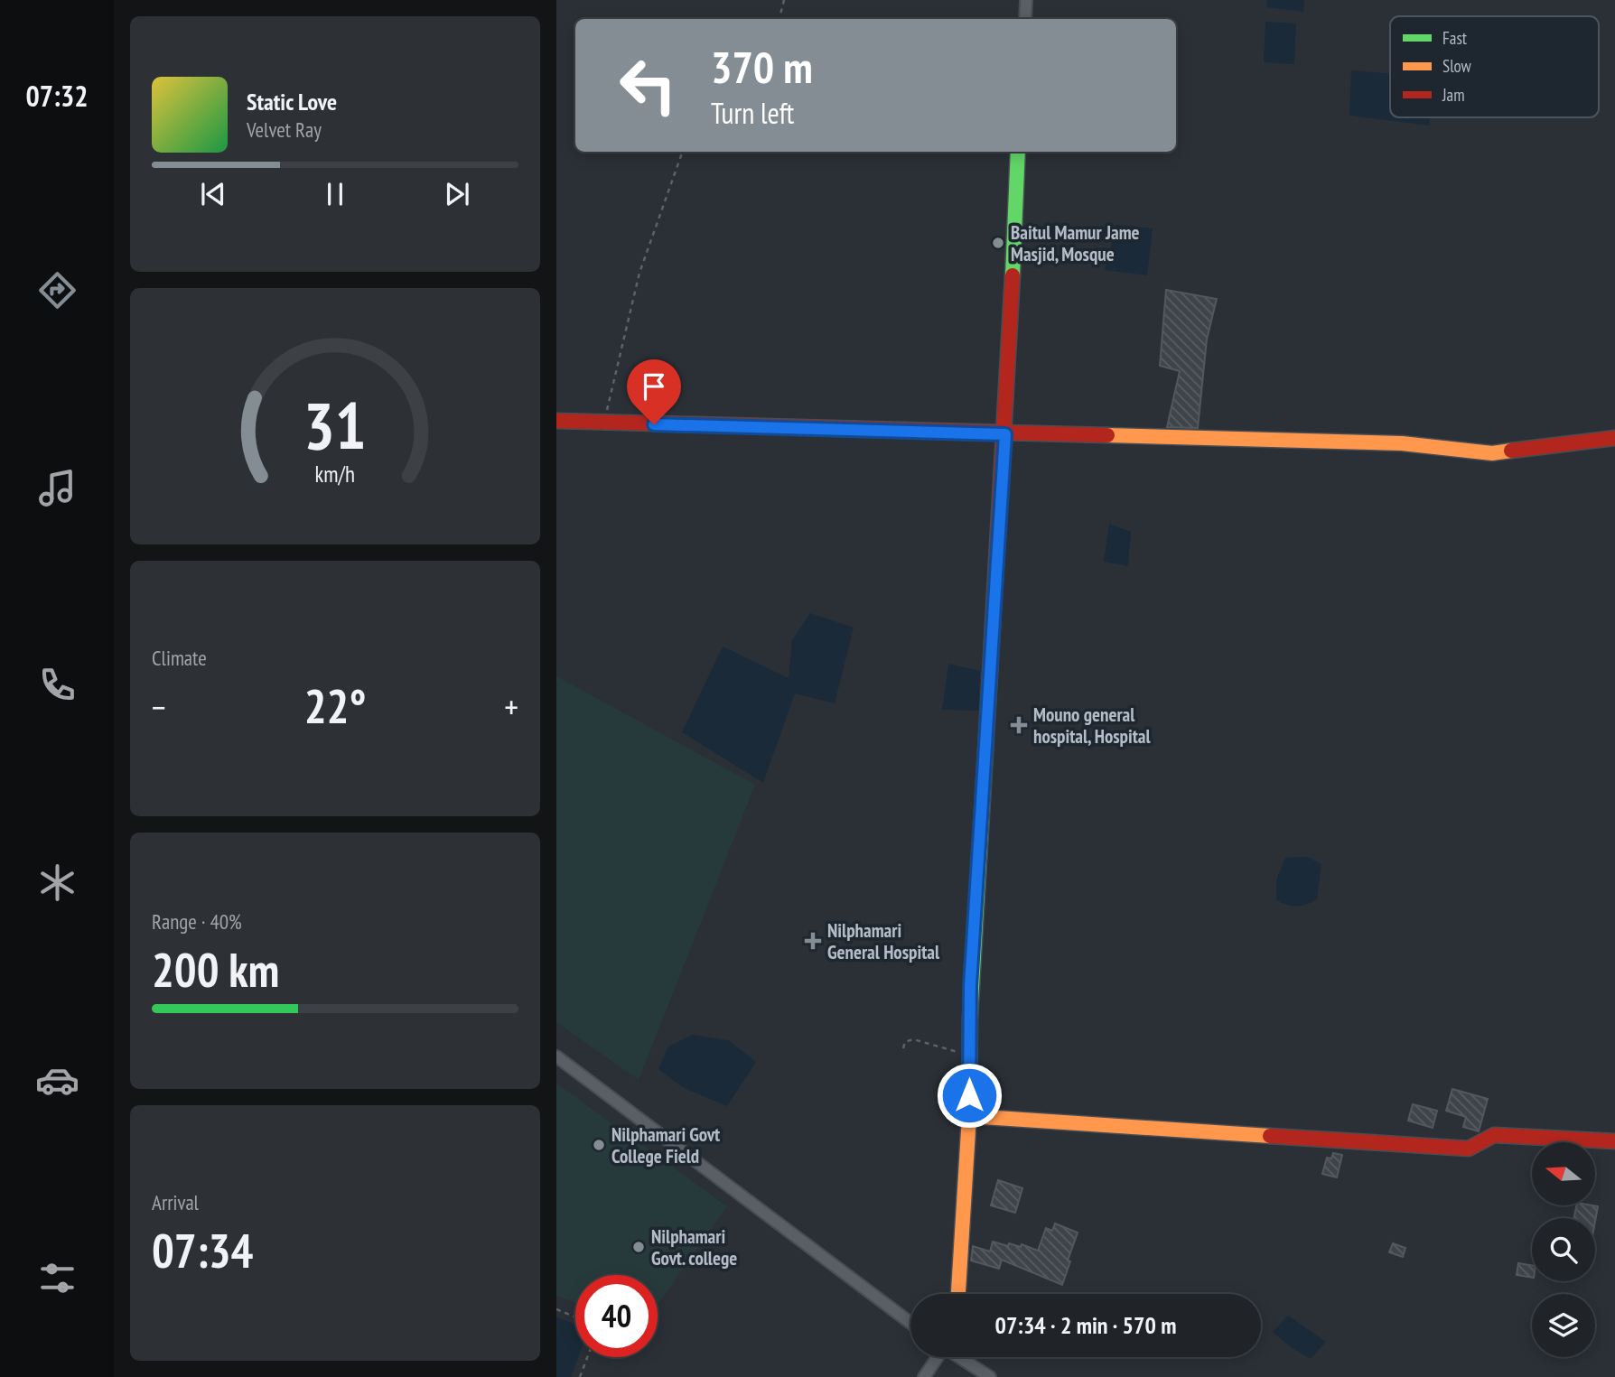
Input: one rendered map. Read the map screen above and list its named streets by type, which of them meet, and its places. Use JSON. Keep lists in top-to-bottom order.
{
  "places": {
    "other": ["Baitul Mamur Jame Masjid, Mosque", "Nilphamari Govt College Field", "Nilphamari Govt. college"],
    "health": ["Mouno general hospital, Hospital", "Nilphamari General Hospital"]
  },
  "legend": ["Fast", "Slow", "Jam"],
  "north": "left",
  "page": {
    "tabs": "07:32",
    "turn": ["370 m", "Turn left"],
    "song": ["Static Love", "Velvet Ray"],
    "tile": [
      "Climate",
      ["Range · 40%", "200 km"],
      ["Arrival", "07:34"]
    ],
    "heat": ["−", "22°", "+"],
    "limit": "40",
    "trip": "07:34 · 2 min · 570 m",
    "gauge": ["31", "km/h"]
  }
}
